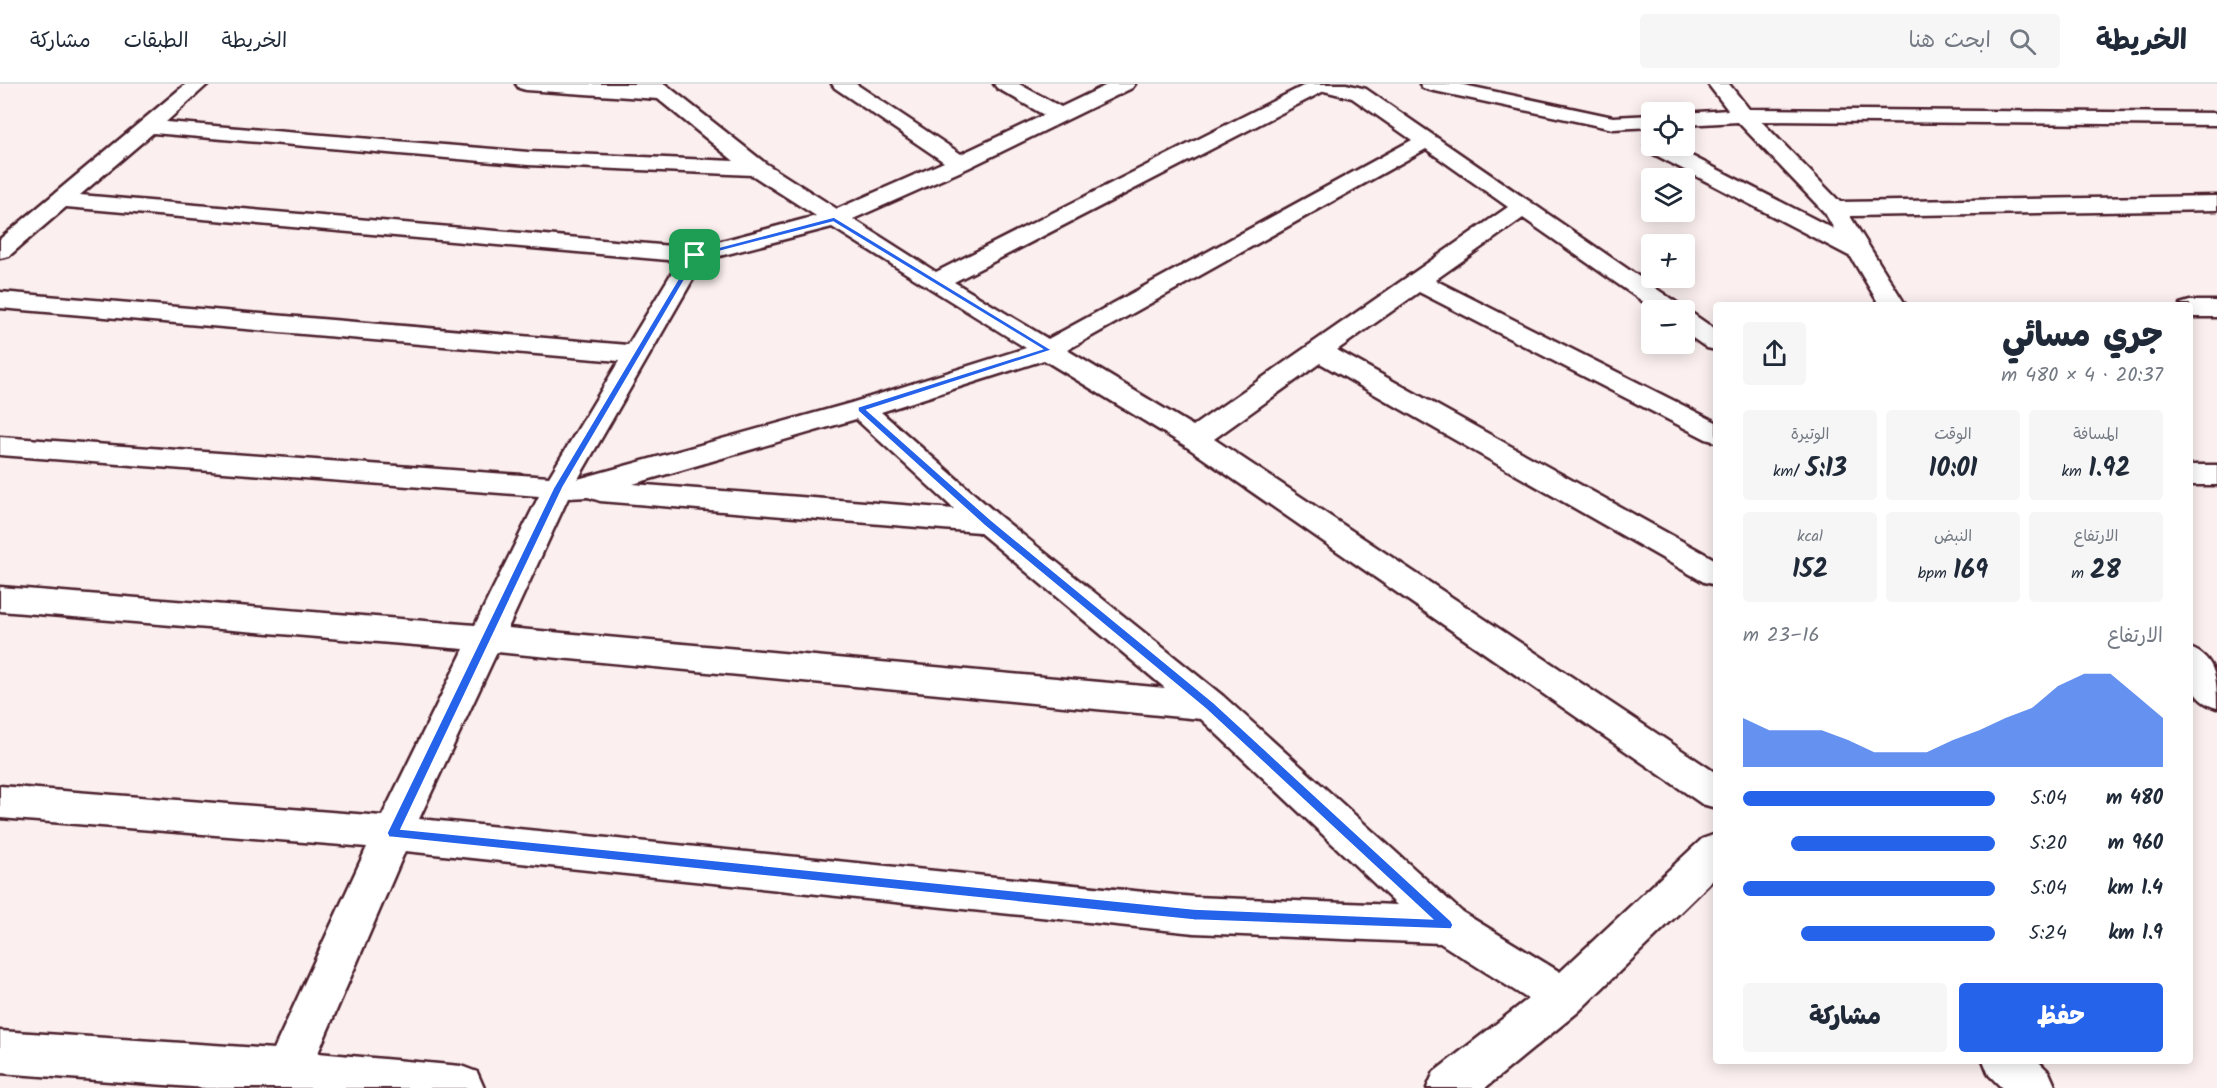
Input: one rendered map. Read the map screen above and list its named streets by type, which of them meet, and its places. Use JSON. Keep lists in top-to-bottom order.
{
  "page": {
    "header": "الخريطة",
    "search": "ابحث هنا",
    "nav": ["الخريطة", "الطبقات", "مشاركة"],
    "map_buttons": ["+", "−"],
    "heading": ["جري مسائي", "20:37 · 4 × 480 m"],
    "stats": [
      ["المسافة", "1.92 km"],
      ["الوقت", "10:01"],
      ["الوتيرة", "5:13 /km"],
      ["الارتفاع", "28 m"],
      ["النبض", "169 bpm"],
      ["kcal", "152"]
    ],
    "chart": ["الارتفاع", "16–23 m"],
    "list": [
      {
        "name": "480 m",
        "note": "5:04"
      },
      {
        "name": "960 m",
        "note": "5:20"
      },
      {
        "name": "1.4 km",
        "note": "5:04"
      },
      {
        "name": "1.9 km",
        "note": "5:24"
      }
    ],
    "buttons": ["حفظ", "مشاركة"]
  }
}
